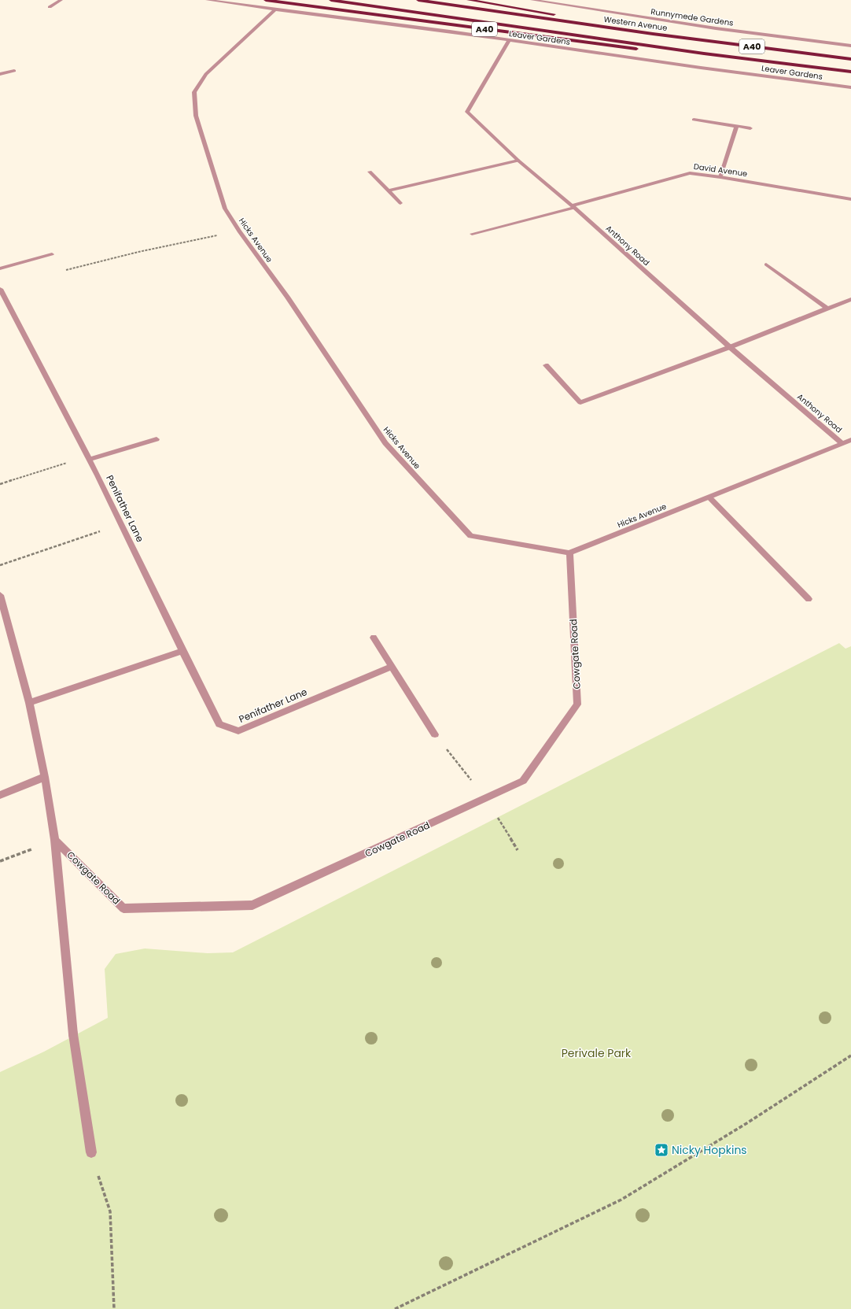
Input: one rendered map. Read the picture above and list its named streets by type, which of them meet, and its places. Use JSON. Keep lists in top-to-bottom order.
{
  "streets": {
    "highway": ["Western Avenue", "A40"],
    "street": [
      "Runnymede Gardens",
      "Leaver Gardens",
      "David Avenue",
      "Hicks Avenue",
      "Anthony Road",
      "Penifather Lane",
      "Cowgate Road"
    ]
  },
  "crossings": [
    ["Western Avenue", "A40"],
    ["Leaver Gardens", "Hicks Avenue"],
    ["Leaver Gardens", "Anthony Road"],
    ["David Avenue", "Anthony Road"],
    ["Hicks Avenue", "Anthony Road"],
    ["Hicks Avenue", "Cowgate Road"]
  ],
  "parks": ["Perivale Park"],
  "places": {
    "place": ["Nicky Hopkins"]
  }
}
